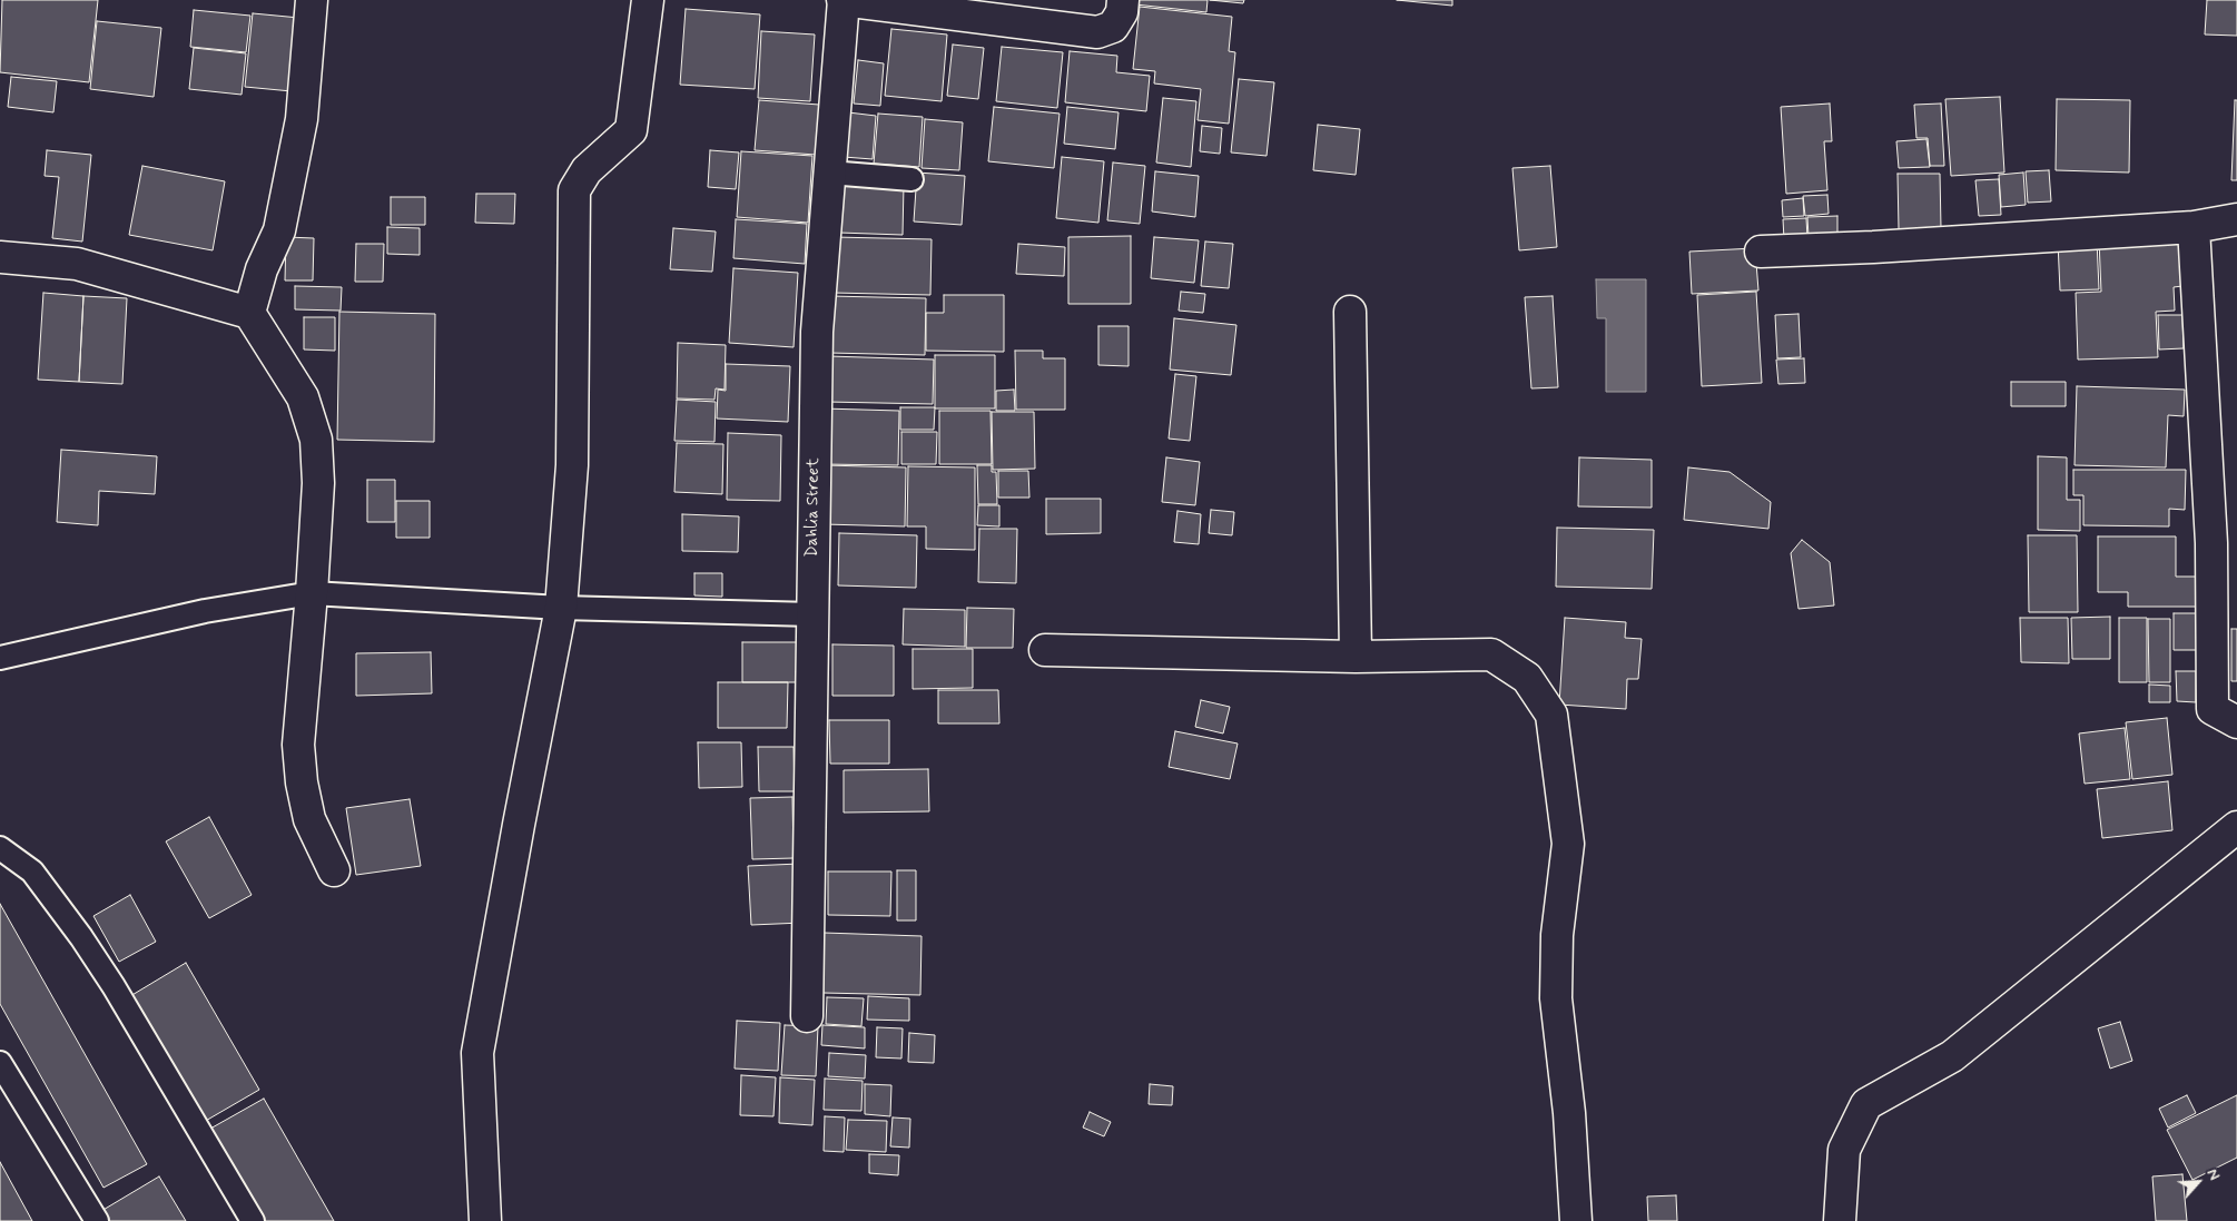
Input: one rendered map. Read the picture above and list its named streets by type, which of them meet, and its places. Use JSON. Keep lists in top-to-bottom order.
{
  "streets": {
    "street": ["Dahlia Street"]
  },
  "north": "top right"
}
